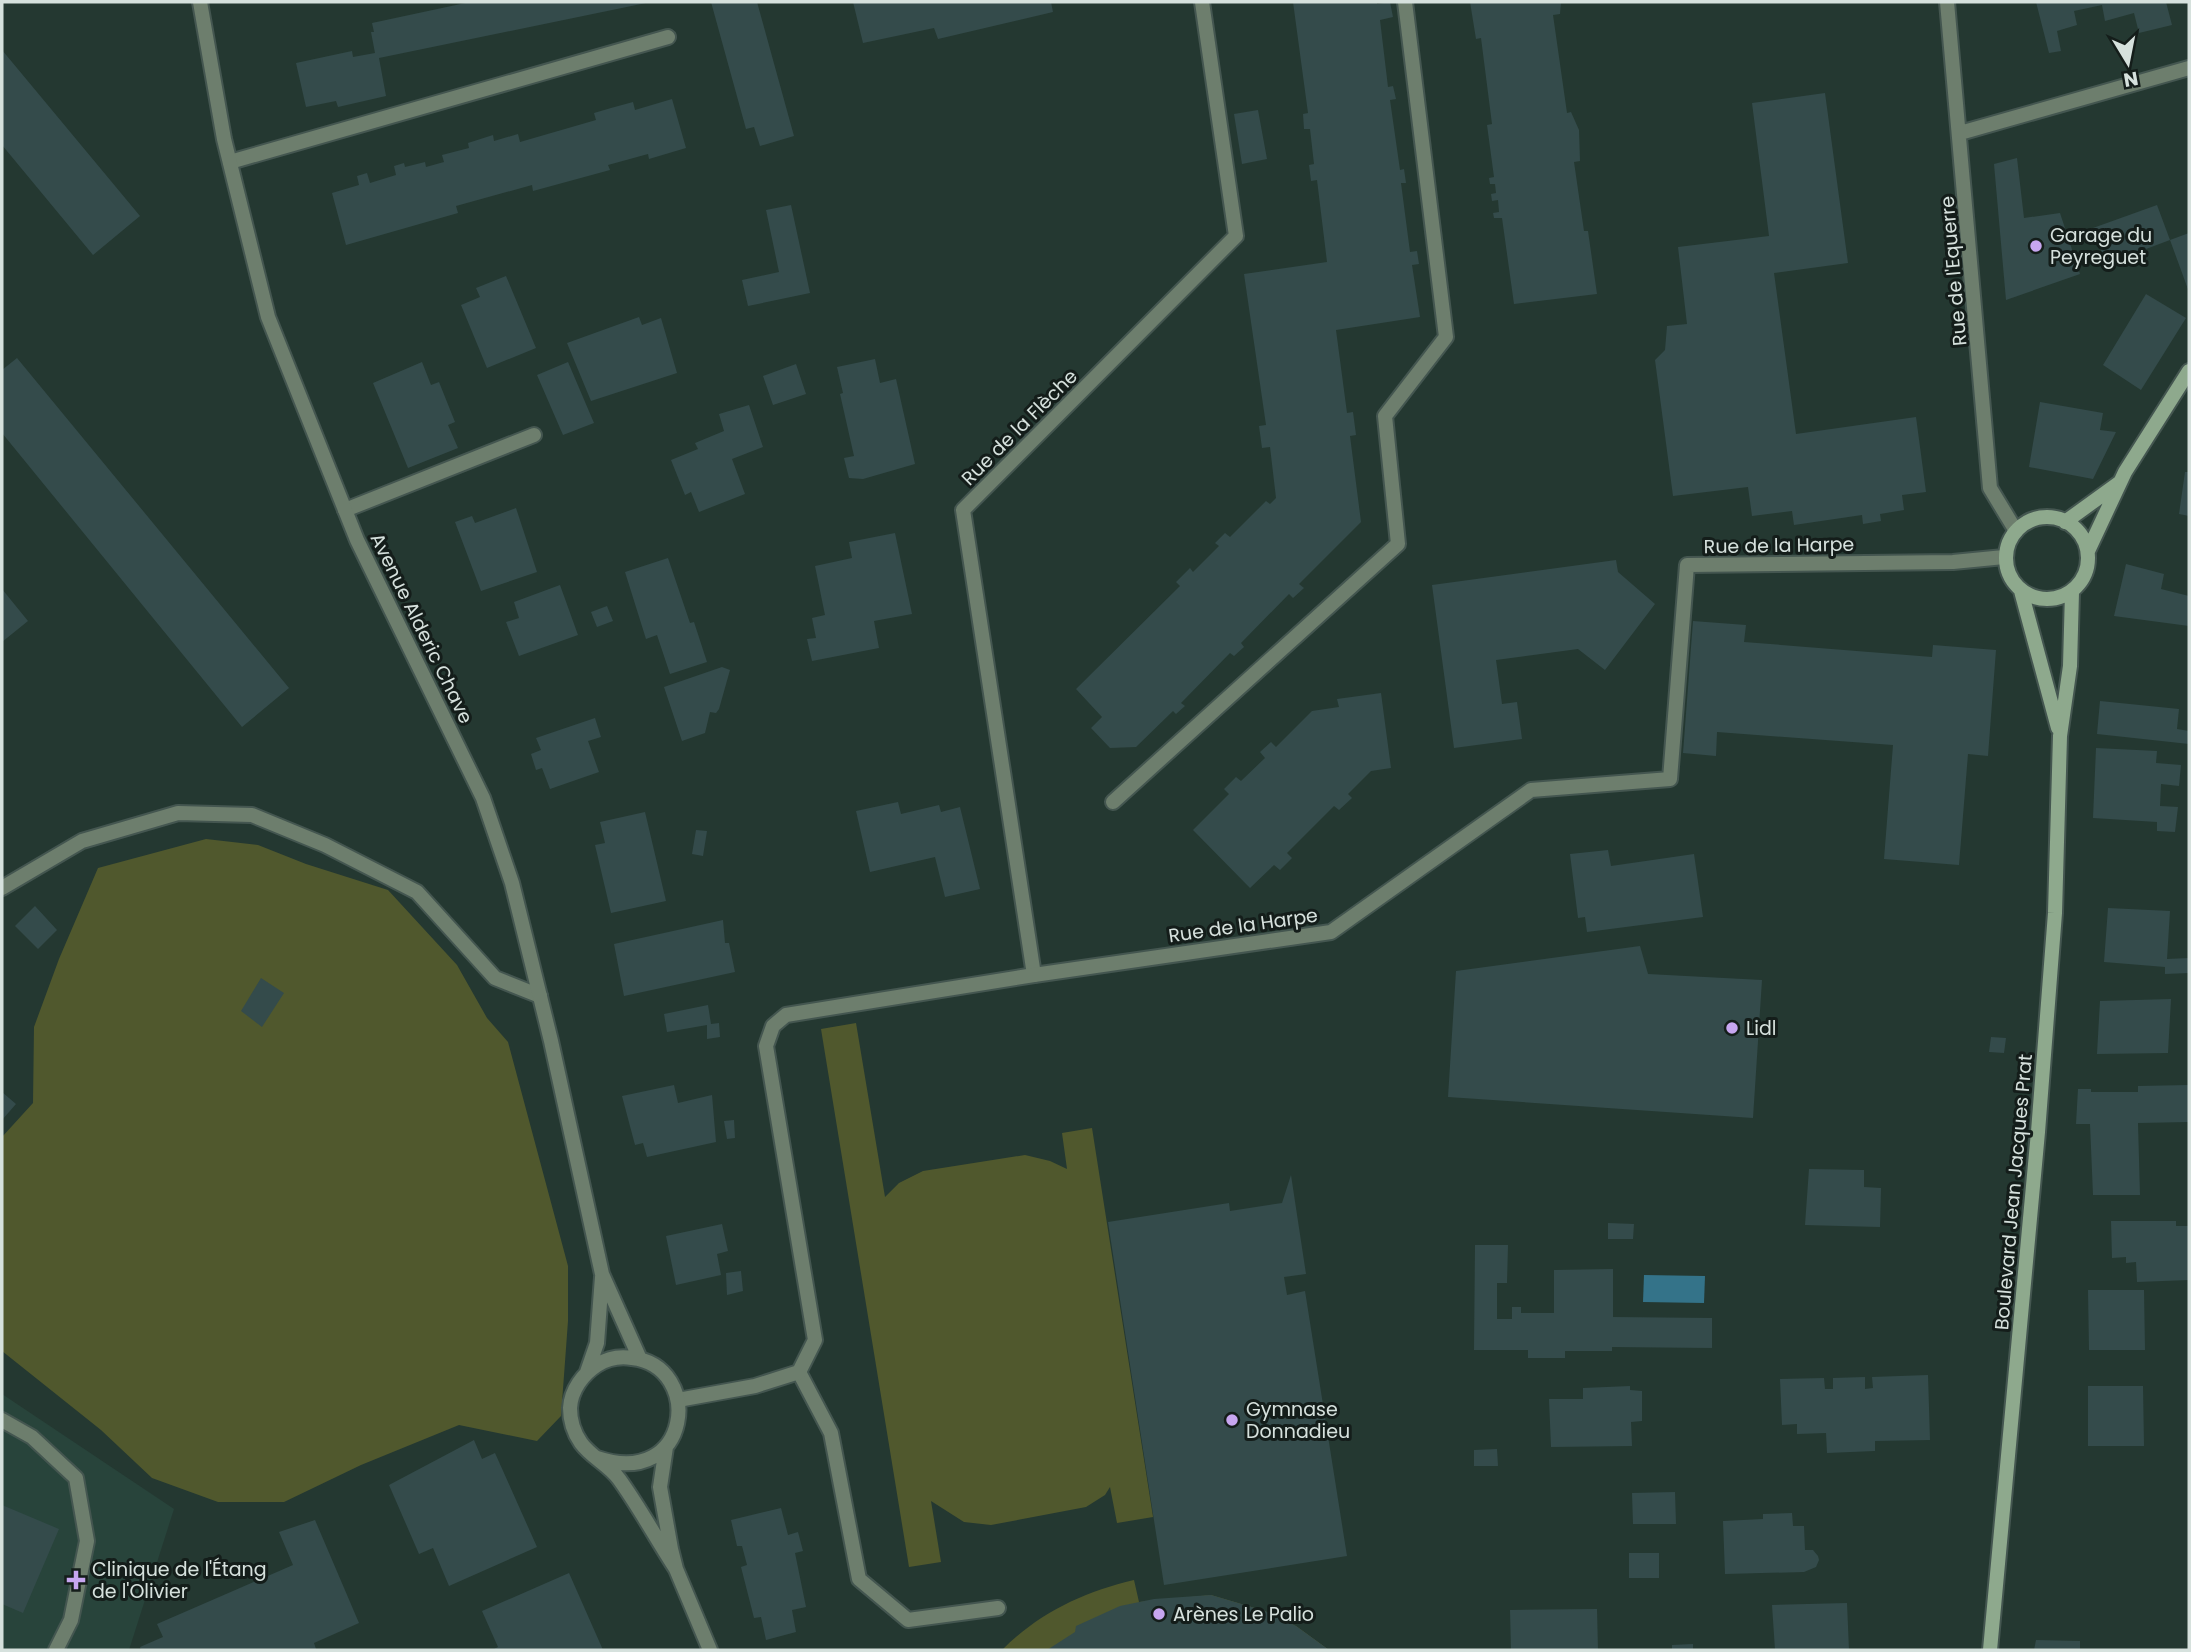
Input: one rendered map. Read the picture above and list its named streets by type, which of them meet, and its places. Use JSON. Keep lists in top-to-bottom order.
{
  "streets": {
    "main road": ["Boulevard Jean Jacques Prat"],
    "street": [
      "Rue de l'Equerre",
      "Rue de la Flèche",
      "Rue de la Harpe",
      "Avenue Alderic Chave"
    ]
  },
  "crossings": [
    ["Rue de l'Equerre", "Rue de la Harpe"],
    ["Rue de l'Equerre", "Boulevard Jean Jacques Prat"],
    ["Rue de la Flèche", "Rue de la Harpe"],
    ["Rue de la Harpe", "Boulevard Jean Jacques Prat"]
  ],
  "places": {
    "other": [
      "Garage du Peyreguet",
      "Lidl",
      "Gymnase Donnadieu",
      "Arènes Le Palio"
    ],
    "health": ["Clinique de l'Étang de l'Olivier"]
  },
  "north": "bottom"
}
